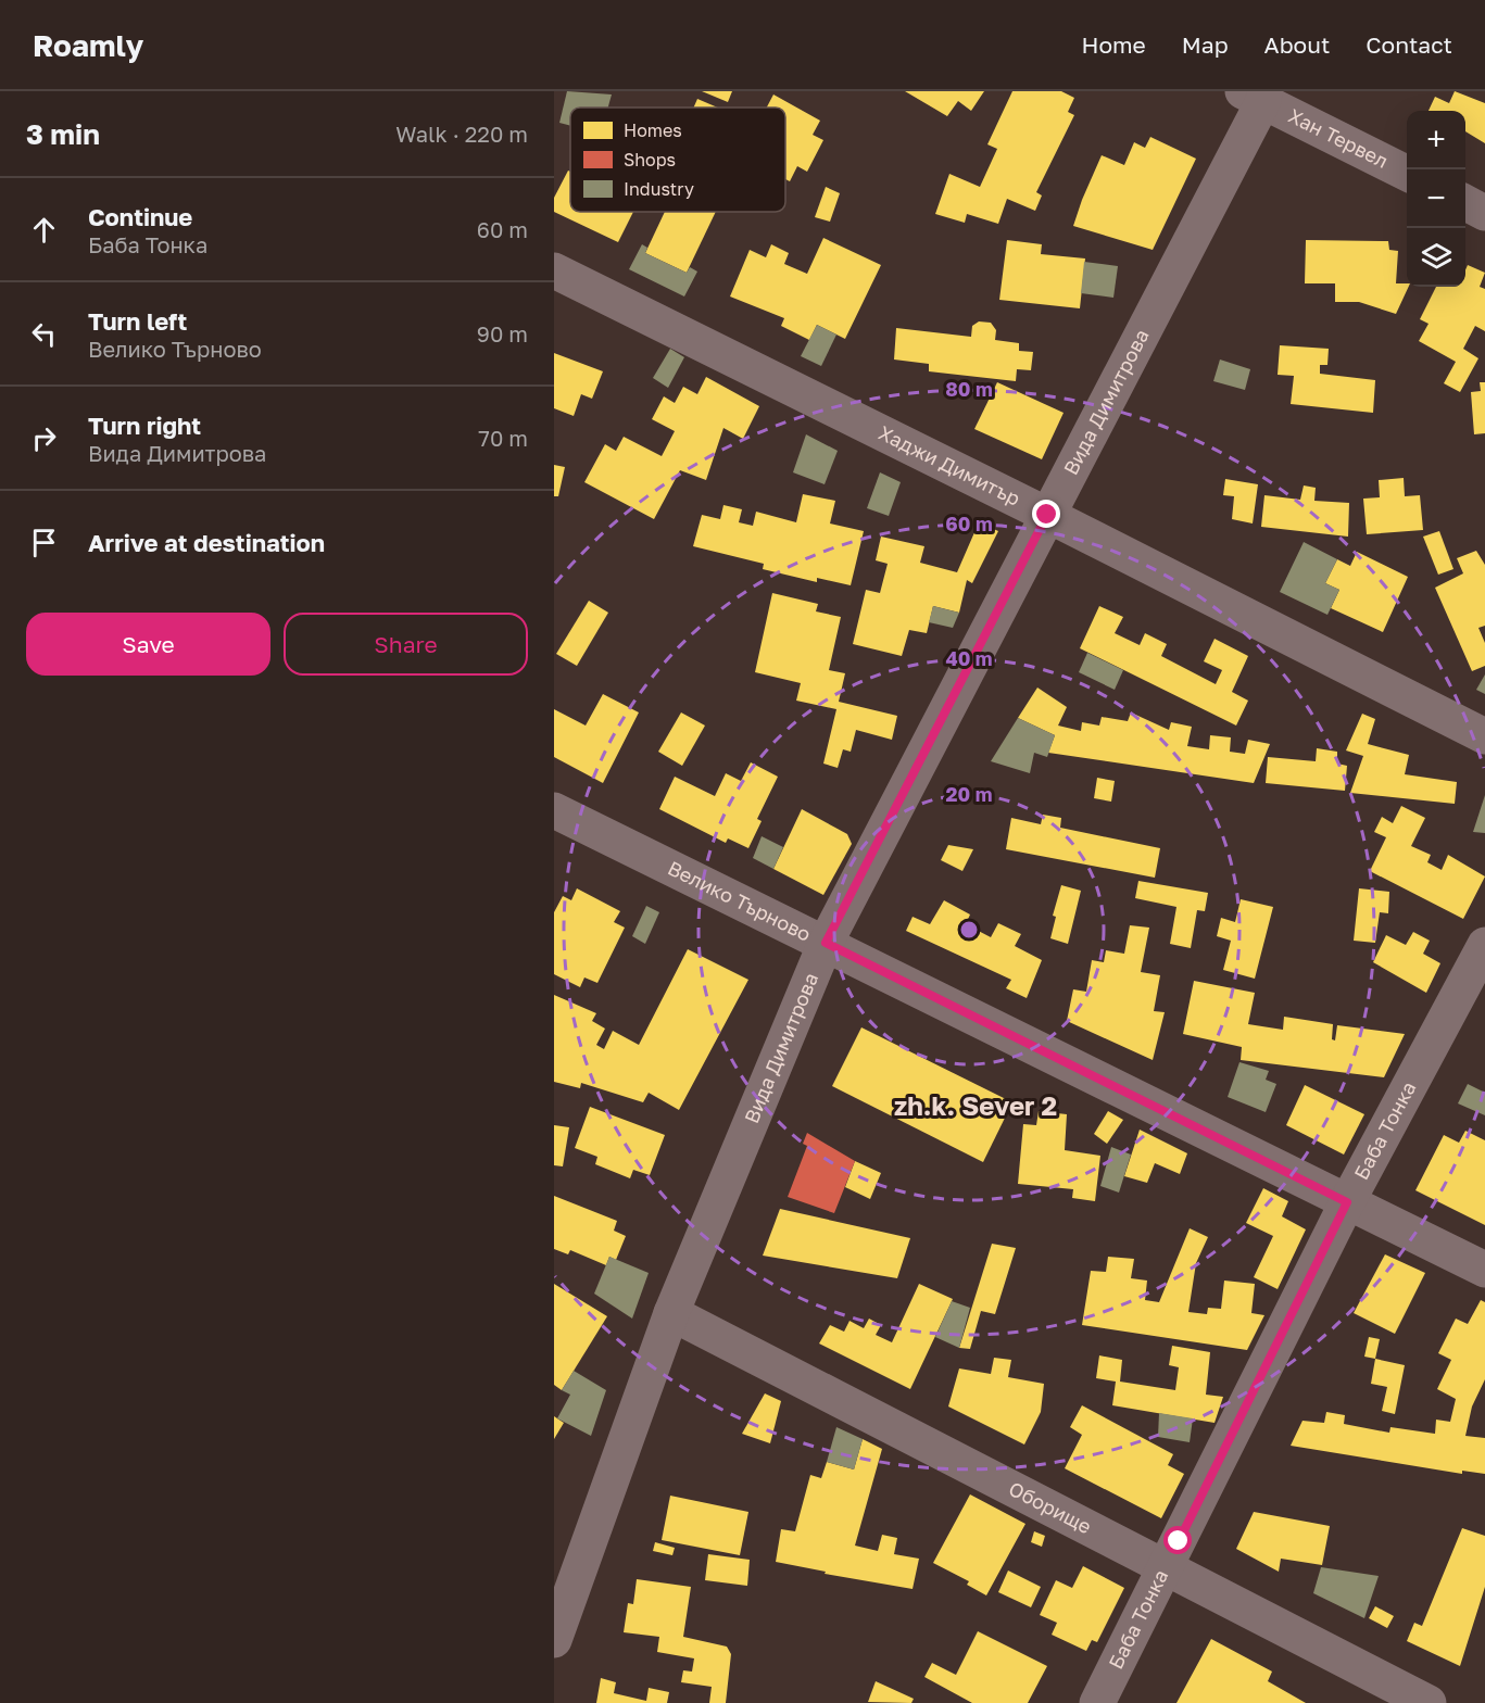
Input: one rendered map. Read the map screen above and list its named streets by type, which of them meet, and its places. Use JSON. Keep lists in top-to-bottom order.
{
  "streets": {
    "street": [
      "Хан Тервел",
      "Вида Димитрова",
      "Хаджи Димитър",
      "Велико Търново",
      "Баба Тонка",
      "Оборище"
    ]
  },
  "crossings": [
    ["Хан Тервел", "Вида Димитрова"],
    ["Вида Димитрова", "Хаджи Димитър"],
    ["Вида Димитрова", "Велико Търново"],
    ["Вида Димитрова", "Оборище"],
    ["Велико Търново", "Баба Тонка"],
    ["Баба Тонка", "Оборище"]
  ],
  "districts": ["zh.k. Sever 2"],
  "legend": ["Homes", "Shops", "Industry"],
  "page": {
    "header": "Roamly",
    "nav": [
      "Home",
      "Map",
      "About",
      "Contact"
    ],
    "heading": ["3 min", "Walk · 220 m"],
    "map_buttons": ["+", "−"],
    "list": [
      ["Continue", "Баба Тонка", "60 m"],
      ["Turn left", "Велико Търново", "90 m"],
      ["Turn right", "Вида Димитрова", "70 m"],
      "Arrive at destination"
    ],
    "buttons": ["Save", "Share"]
  },
  "rings": [
    "80 m",
    "60 m",
    "40 m",
    "20 m"
  ]
}
